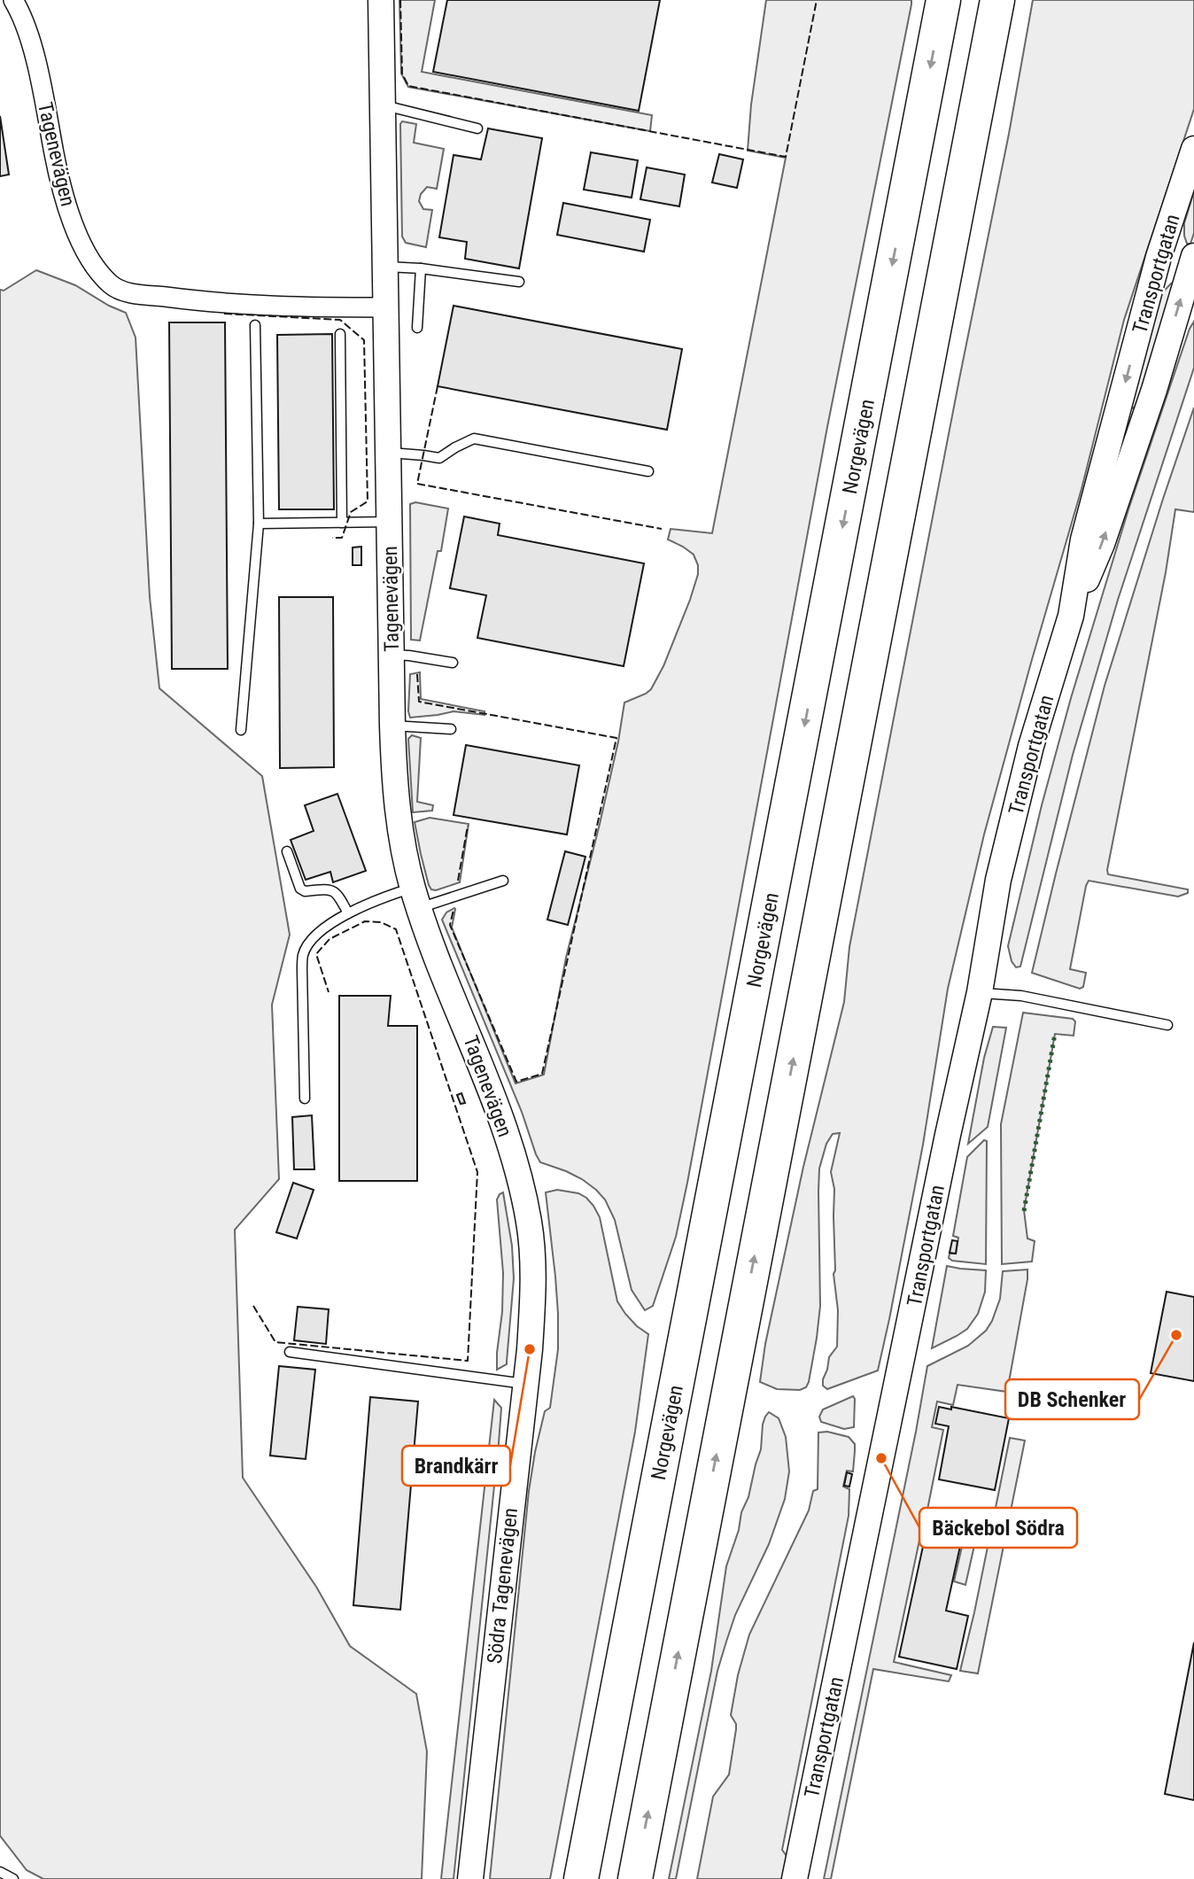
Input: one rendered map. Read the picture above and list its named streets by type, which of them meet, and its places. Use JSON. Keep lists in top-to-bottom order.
{
  "streets": {
    "highway": ["Norgevägen"],
    "street": ["Tagenevägen", "Transportgatan", "Södra Tagenevägen"]
  },
  "crossings": [
    ["Tagenevägen", "Södra Tagenevägen"]
  ],
  "places": ["DB Schenker", "Brandkärr", "Bäckebol Södra"]
}
